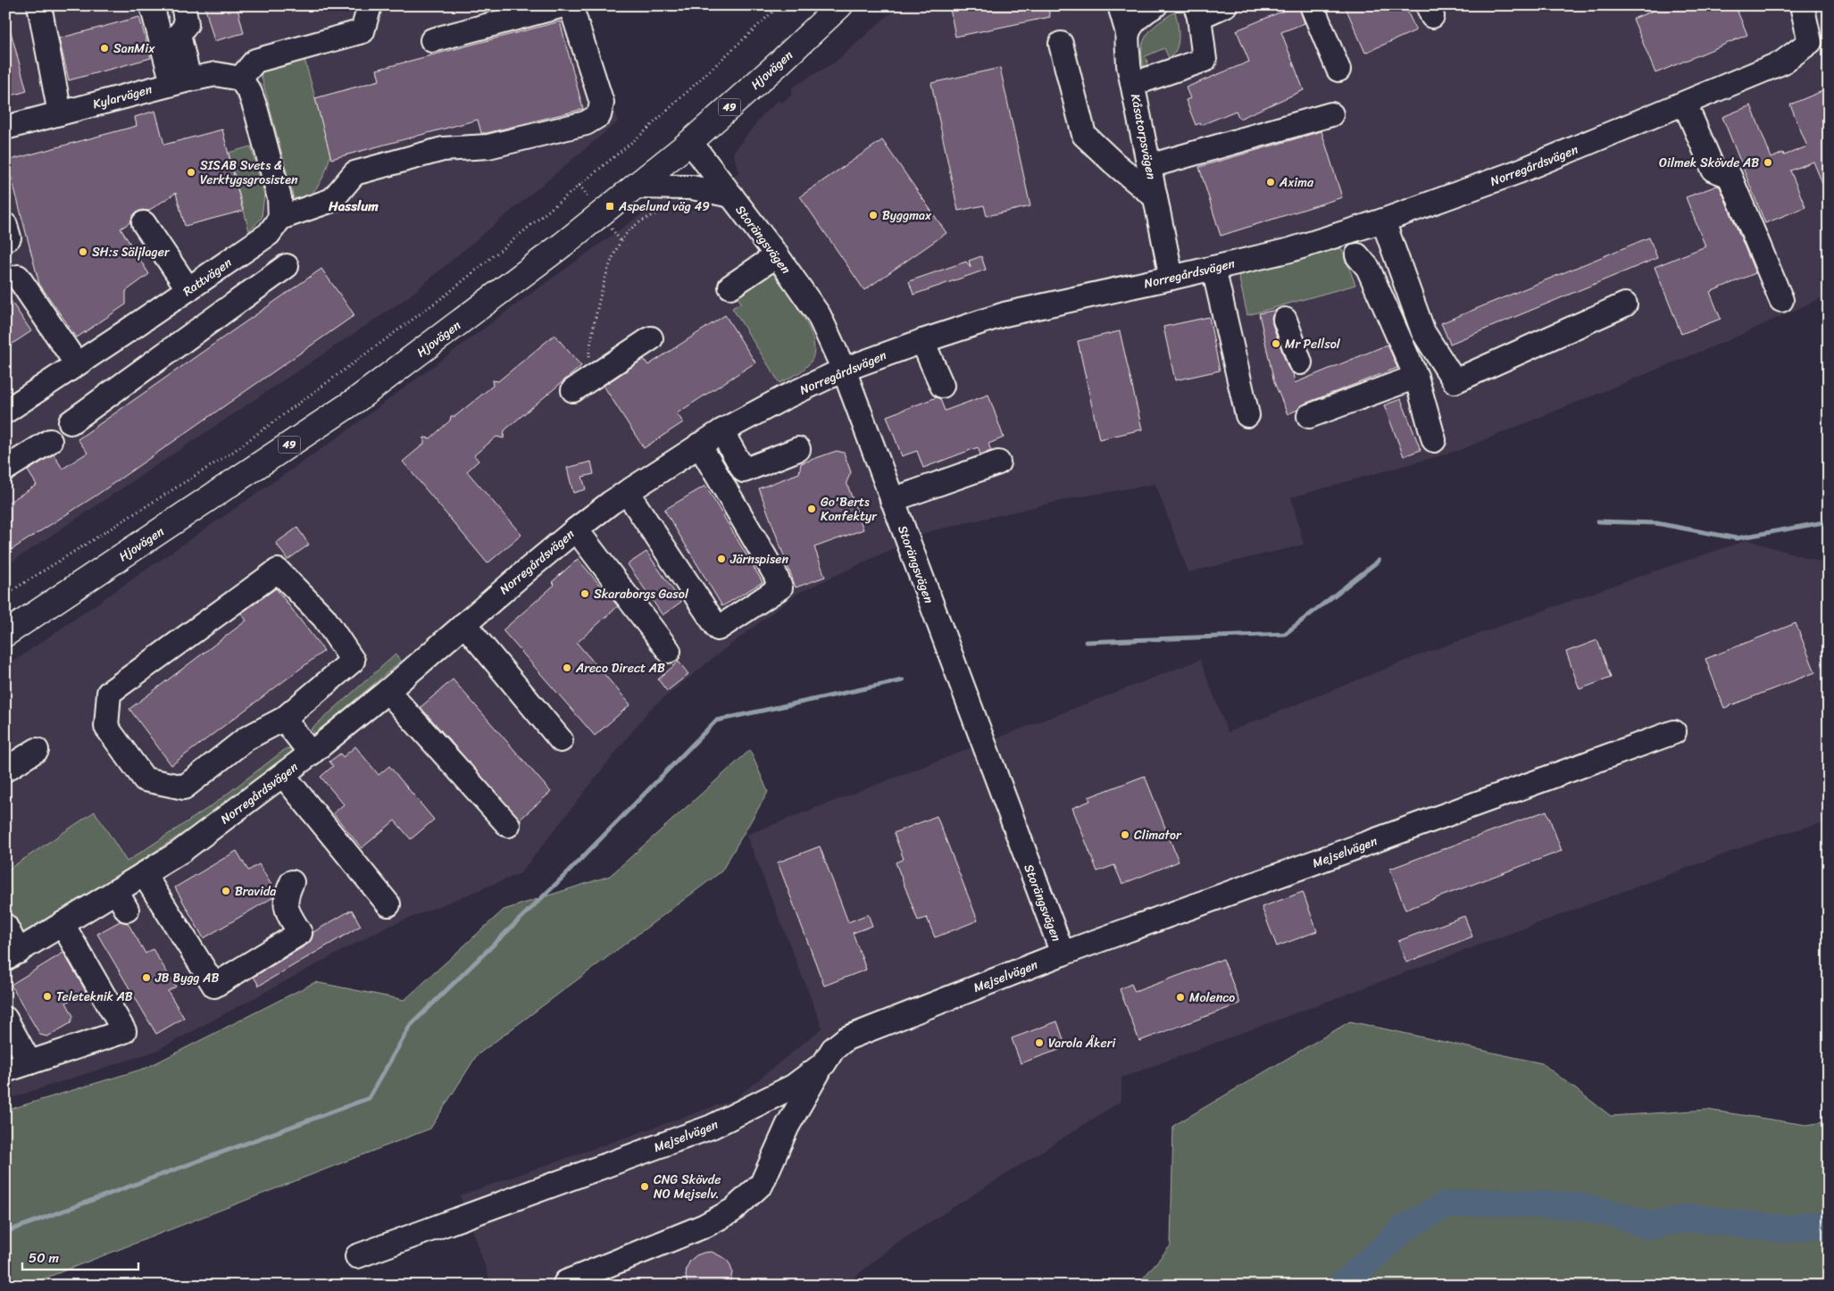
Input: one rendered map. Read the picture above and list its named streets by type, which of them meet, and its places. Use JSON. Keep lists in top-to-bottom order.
{
  "streets": {
    "main road": ["Hjovägen", "49"],
    "street": [
      "Kylarvägen",
      "Kåsatorpsvägen",
      "Norregårdsvägen",
      "Storängsvägen",
      "Rattvägen",
      "Mejselvägen"
    ]
  },
  "crossings": [
    ["Hjovägen", "Storängsvägen"],
    ["Kåsatorpsvägen", "Norregårdsvägen"],
    ["Norregårdsvägen", "Storängsvägen"],
    ["Storängsvägen", "Mejselvägen"]
  ],
  "districts": ["Hasslum"],
  "places": {
    "other": [
      "SanMix",
      "Oilmek Skövde AB",
      "SISAB Svets & Verktygsgrosisten",
      "Axima",
      "Byggmax",
      "SH:s Säljlager",
      "Mr Pellsol",
      "Go'Berts Konfektyr",
      "Järnspisen",
      "Skaraborgs Gasol",
      "Areco Direct AB",
      "Climator",
      "Bravida",
      "JB Bygg AB",
      "Teleteknik AB",
      "Molenco",
      "Varola Åkeri",
      "CNG Skövde NO Mejselv."
    ],
    "transit": ["Aspelund väg 49"]
  },
  "scale_bar": "50 m"
}
